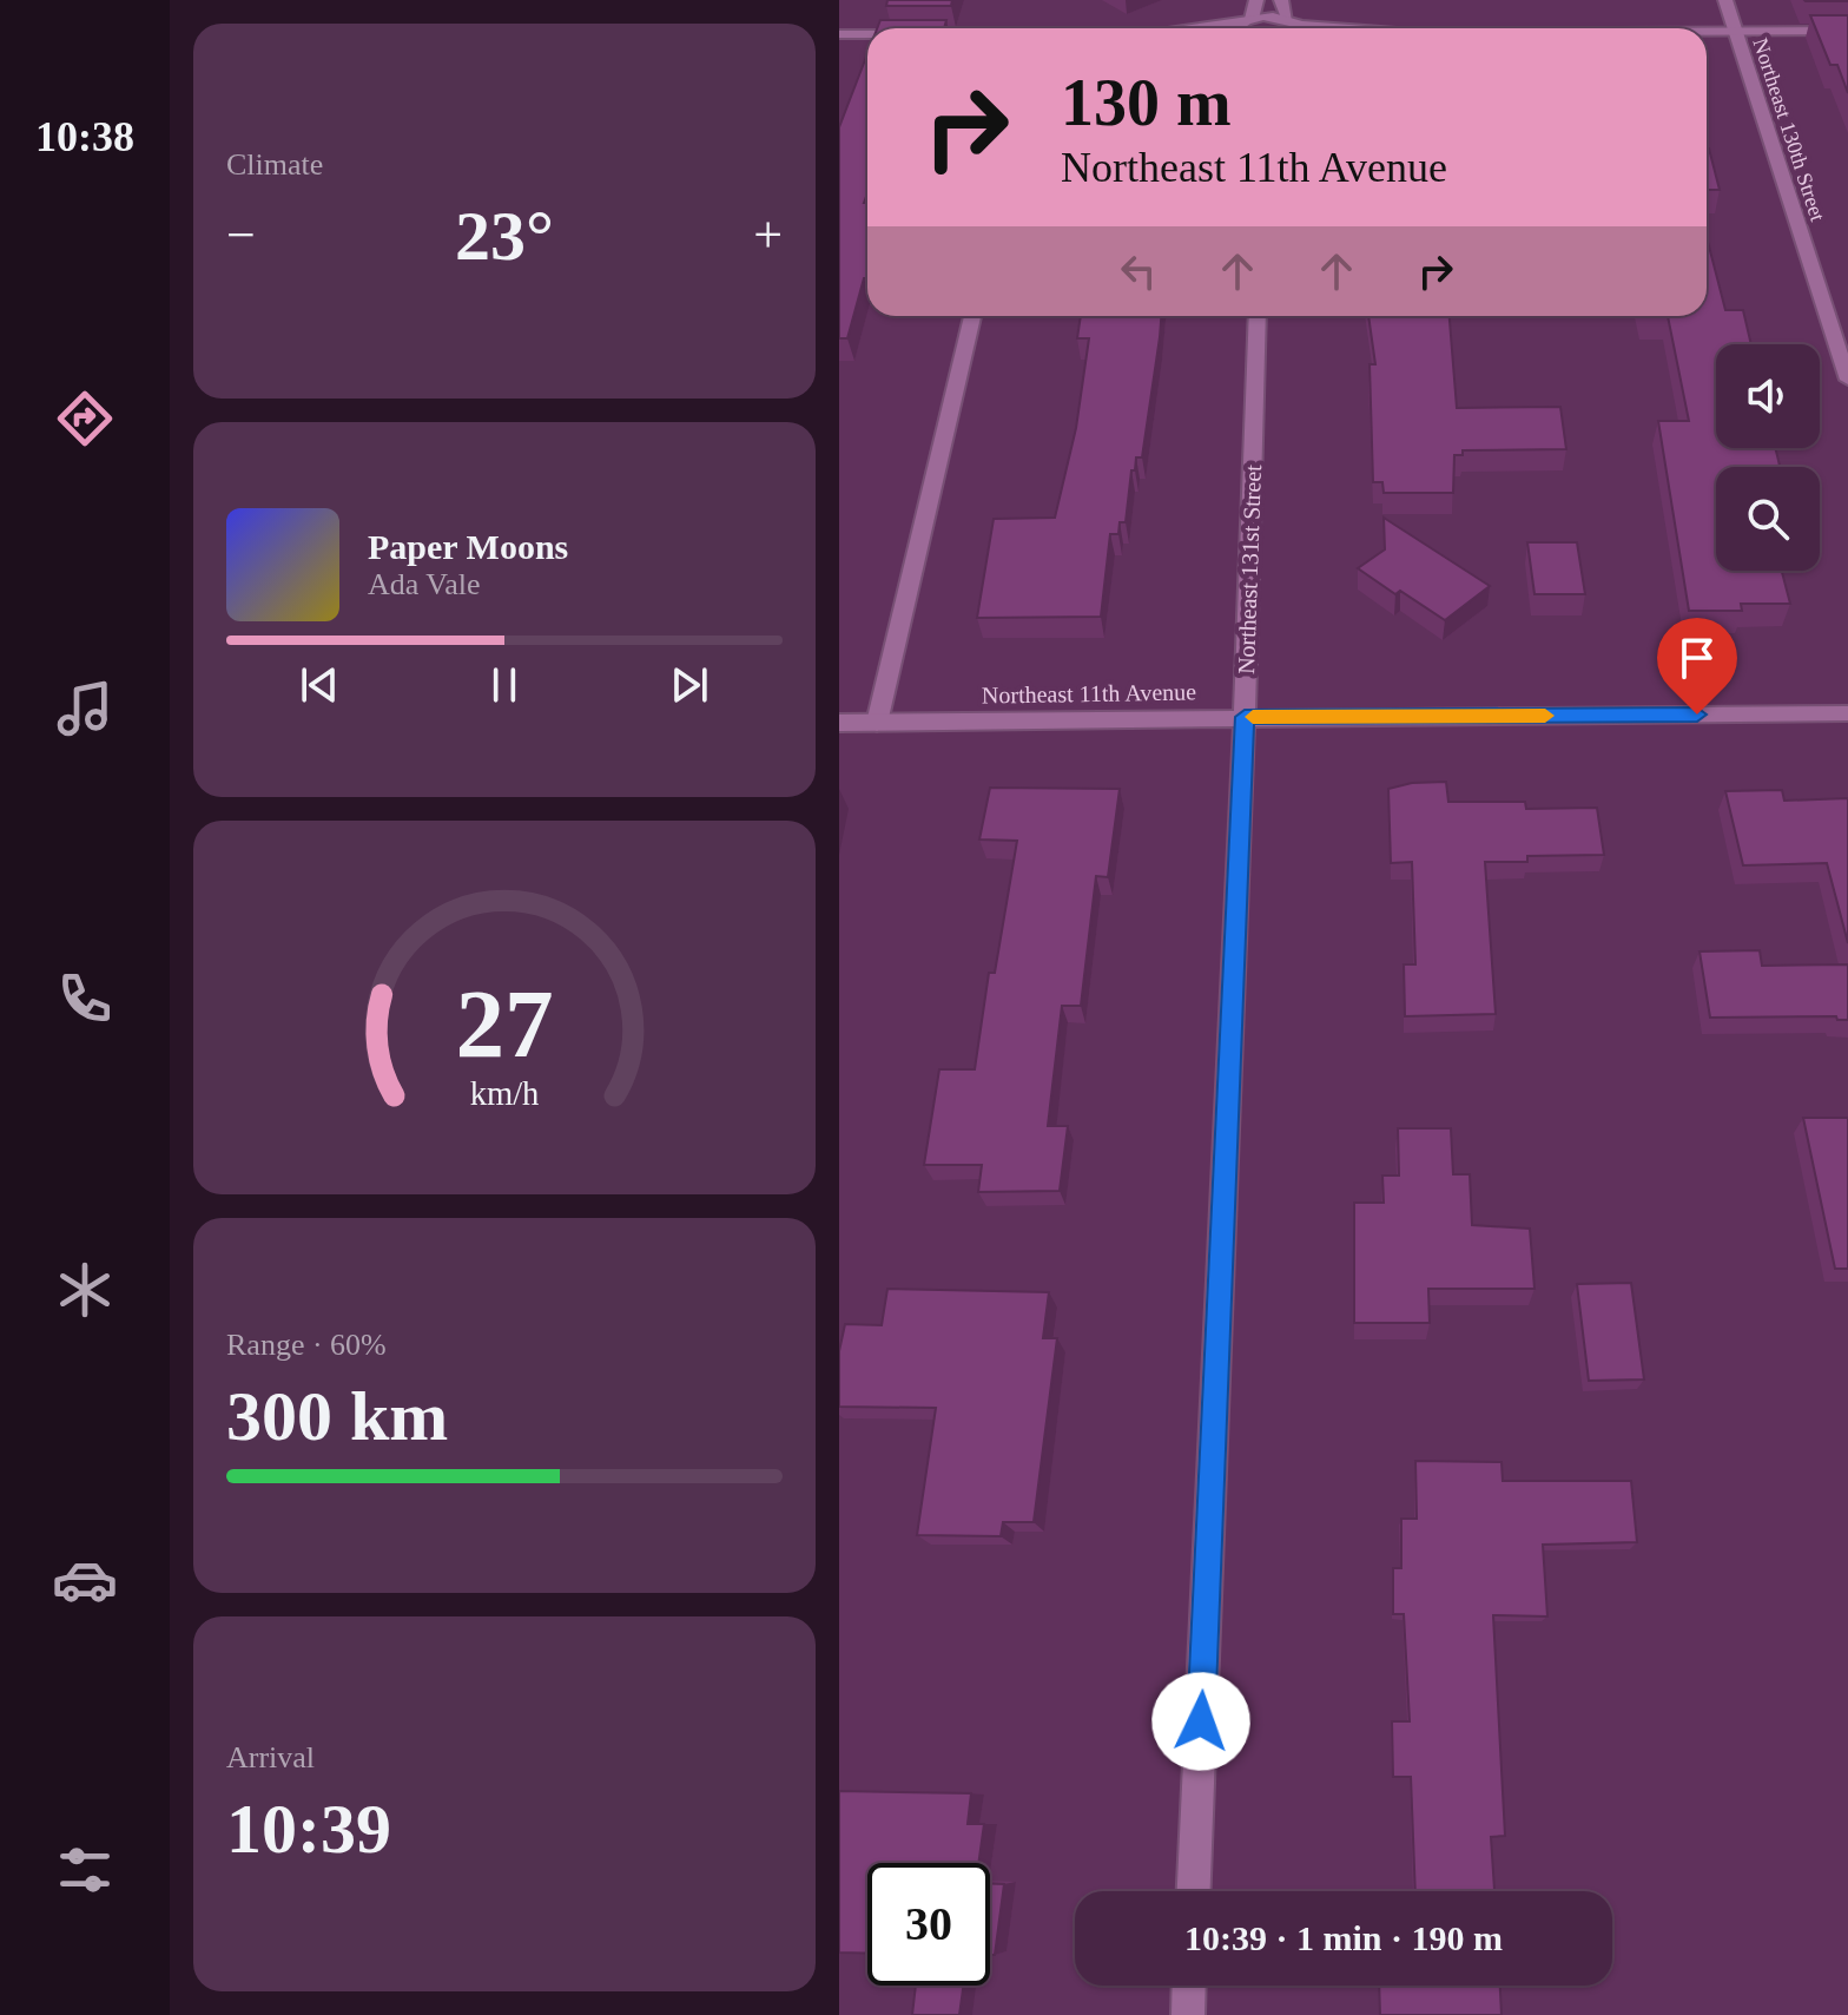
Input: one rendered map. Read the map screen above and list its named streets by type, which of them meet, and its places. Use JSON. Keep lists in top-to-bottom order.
{
  "streets": {
    "street": ["Northeast 130th Street", "Northeast 131st Street", "Northeast 11th Avenue"]
  },
  "crossings": [
    ["Northeast 131st Street", "Northeast 11th Avenue"]
  ],
  "page": {
    "tabs": "10:38",
    "tile": [
      "Climate",
      ["Range · 60%", "300 km"],
      ["Arrival", "10:39"]
    ],
    "turn": ["130 m", "Northeast 11th Avenue"],
    "heat": ["−", "23°", "+"],
    "song": ["Paper Moons", "Ada Vale"],
    "limit": "30",
    "trip": "10:39 · 1 min · 190 m",
    "gauge": ["27", "km/h"]
  }
}
